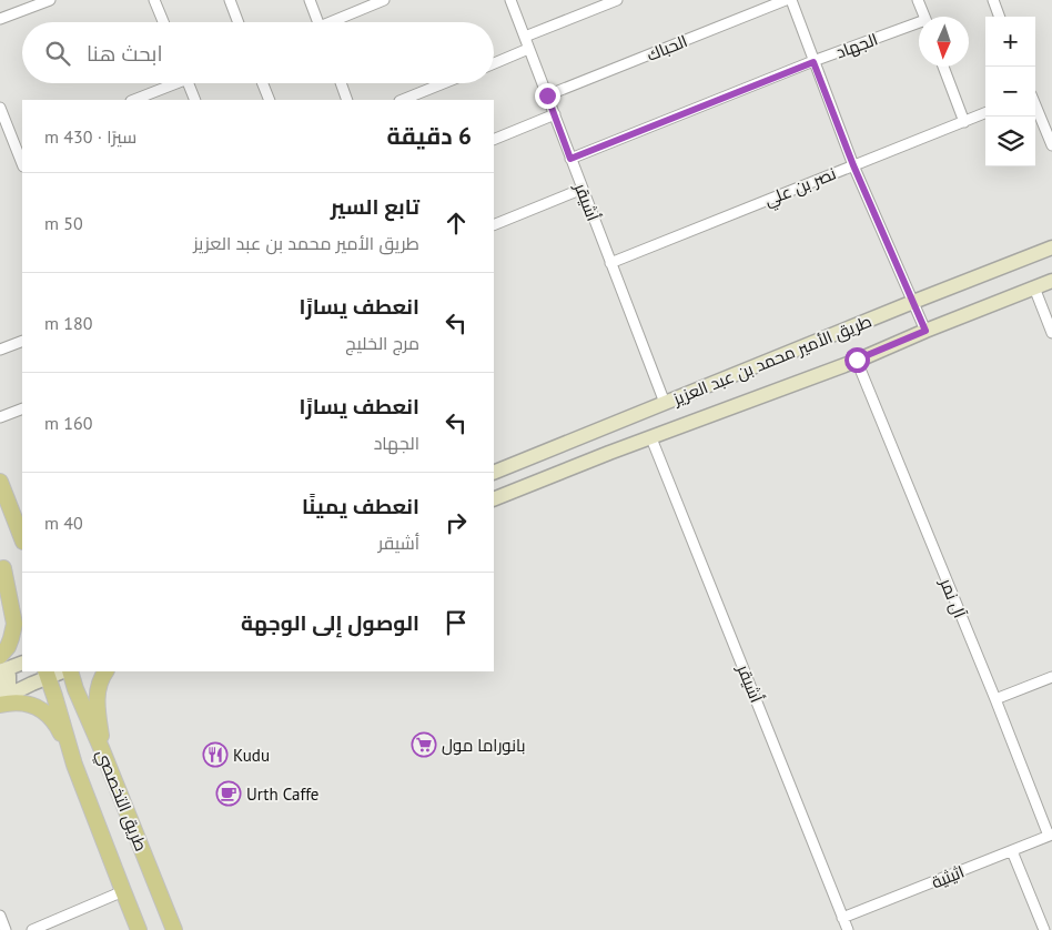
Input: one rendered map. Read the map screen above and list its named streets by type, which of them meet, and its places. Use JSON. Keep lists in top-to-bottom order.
{
  "streets": {
    "main road": ["طريق الأمير محمد بن عبد العزيز", "طريق التخصصي"],
    "street": [
      "الجهاد",
      "الحباك",
      "نصر بن علي",
      "أشيقر",
      "آل نمر",
      "اثيثية"
    ]
  },
  "crossings": [
    ["الجهاد", "أشيقر"],
    ["الحباك", "أشيقر"],
    ["نصر بن علي", "أشيقر"],
    ["أشيقر", "طريق الأمير محمد بن عبد العزيز"],
    ["أشيقر", "اثيثية"],
    ["طريق الأمير محمد بن عبد العزيز", "آل نمر"],
    ["آل نمر", "اثيثية"]
  ],
  "places": {
    "supermarket": ["بانوراما مول"],
    "restaurant": ["Kudu"],
    "cafe": ["Urth Caffe"]
  },
  "north": "bottom",
  "page": {
    "map_buttons": ["+", "−"],
    "search": "ابحث هنا",
    "heading": ["6 دقيقة", "سيرًا · 430 m"],
    "list": [
      ["تابع السير", "طريق الأمير محمد بن عبد العزيز", "50 m"],
      ["انعطف يسارًا", "مرج الخليج", "180 m"],
      ["انعطف يسارًا", "الجهاد", "160 m"],
      ["انعطف يمينًا", "أشيقر", "40 m"],
      "الوصول إلى الوجهة"
    ]
  }
}
